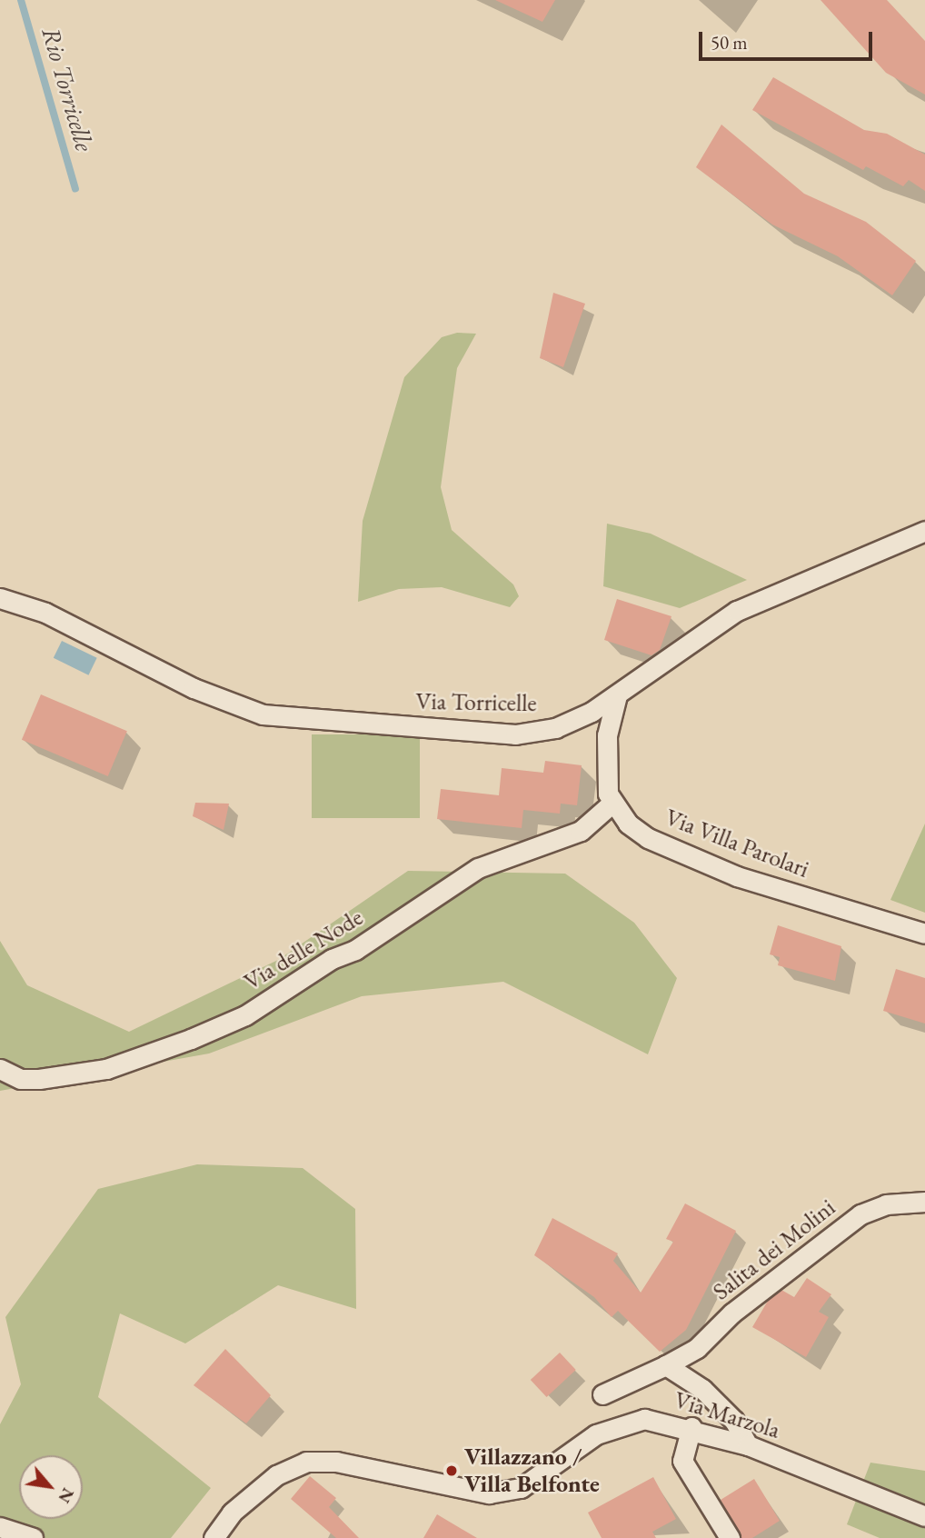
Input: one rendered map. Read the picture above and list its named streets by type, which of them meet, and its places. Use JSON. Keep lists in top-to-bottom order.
{
  "streets": {
    "street": [
      "Via Torricelle",
      "Via Villa Parolari",
      "Via delle Node",
      "Salita dei Molini",
      "Via Marzola"
    ]
  },
  "crossings": [
    ["Via Villa Parolari", "Via delle Node"]
  ],
  "water": ["Rio Torricelle"],
  "places": ["Villazzano / Villa Belfonte"],
  "scale_bar": "50 m",
  "north": "bottom right"
}
